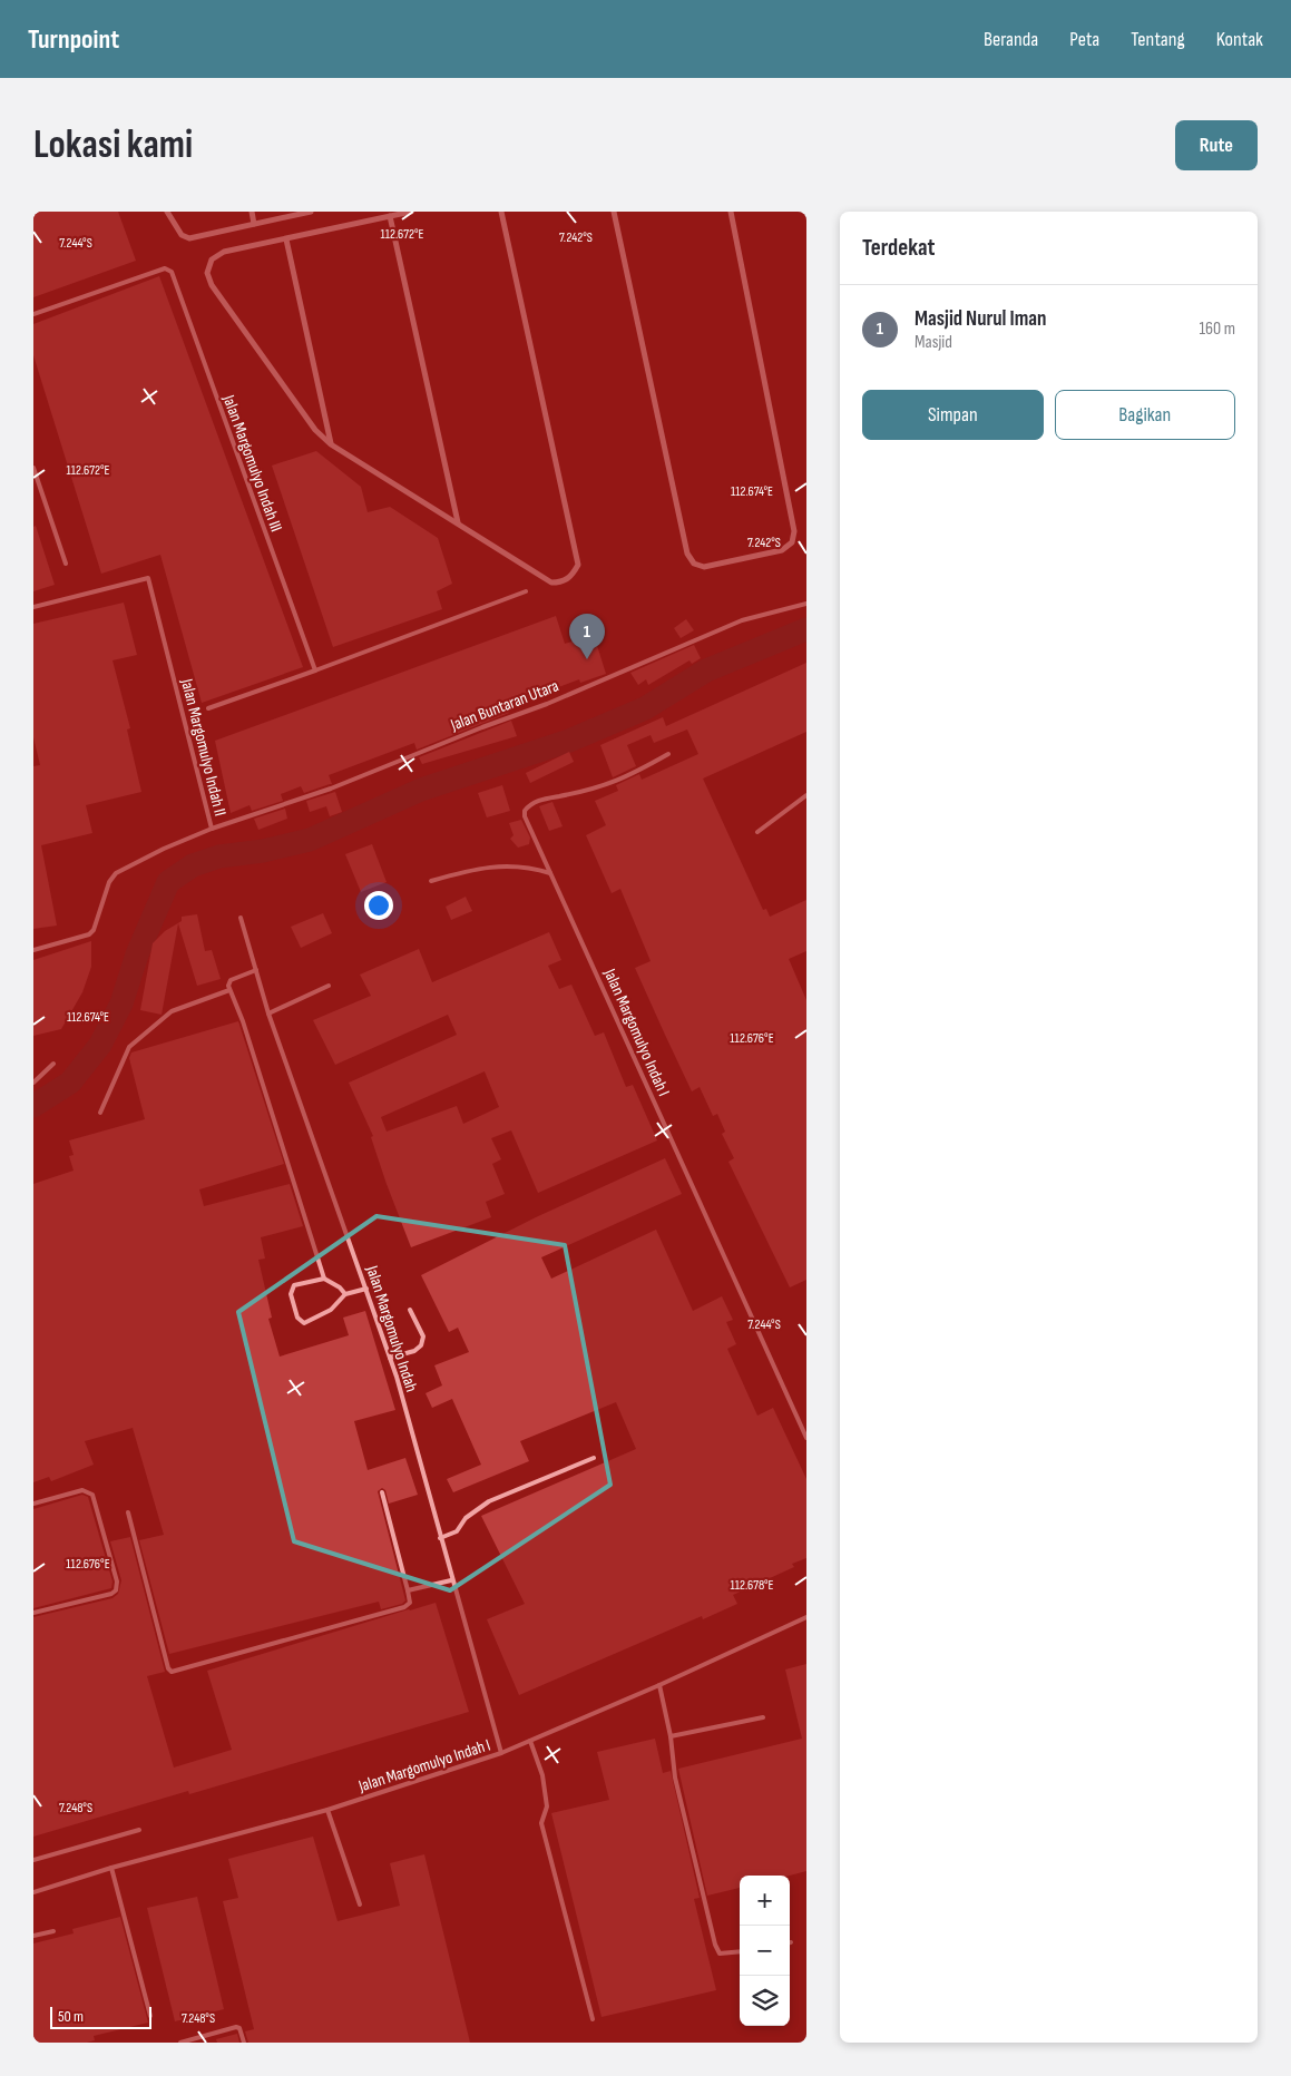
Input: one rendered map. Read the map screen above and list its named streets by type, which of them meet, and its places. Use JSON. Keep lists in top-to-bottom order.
{
  "streets": {
    "lane": [
      "Jalan Margomulyo Indah III",
      "Jalan Buntaran Utara",
      "Jalan Margomulyo Indah II",
      "Jalan Margomulyo Indah I",
      "Jalan Margomulyo Indah"
    ]
  },
  "crossings": [
    ["Jalan Buntaran Utara", "Jalan Margomulyo Indah II"],
    ["Jalan Margomulyo Indah I", "Jalan Margomulyo Indah"]
  ],
  "scale_bar": "50 m",
  "page": {
    "header": "Turnpoint",
    "nav": [
      "Beranda",
      "Peta",
      "Tentang",
      "Kontak"
    ],
    "buttons": [
      "Rute",
      ["Simpan", "Bagikan"]
    ],
    "title": "Lokasi kami",
    "heading": "Terdekat",
    "list": [
      {
        "mark": "1",
        "name": "Masjid Nurul Iman",
        "note": "Masjid",
        "value": "160 m"
      }
    ],
    "pins": "1",
    "map_buttons": ["+", "−"],
    "scale": "50 m"
  },
  "coordinates": [
    "112.672°E",
    "7.242°S",
    "7.244°S",
    "112.674°E",
    "112.676°E",
    "112.678°E",
    "7.248°S"
  ]
}
